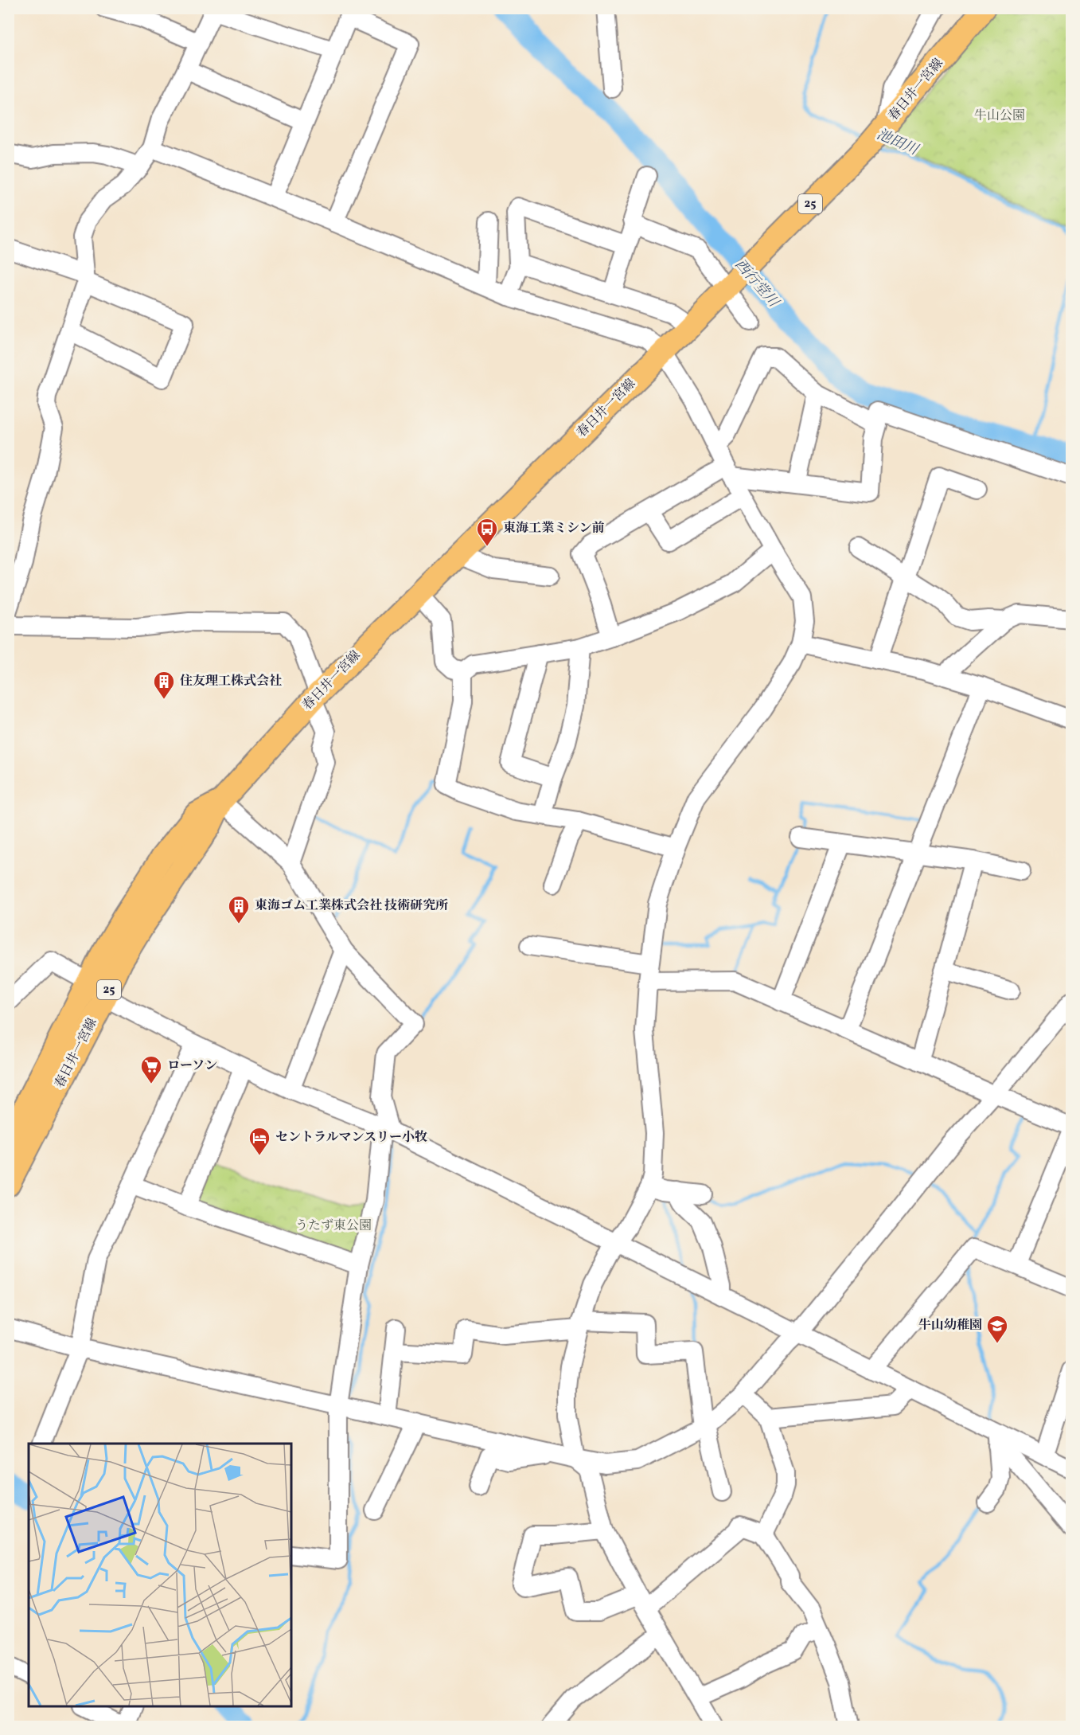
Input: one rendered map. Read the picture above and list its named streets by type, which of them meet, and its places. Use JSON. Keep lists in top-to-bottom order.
{
  "streets": {
    "main road": ["春日井一宮線", "25"]
  },
  "water": ["池田川", "西行堂川"],
  "parks": ["牛山公園", "うたず東公園"],
  "places": {
    "bus stop": ["東海工業ミシン前"],
    "building": ["住友理工株式会社", "東海ゴム工業株式会社 技術研究所"],
    "supermarket": ["ローソン"],
    "hotel": ["セントラルマンスリー小牧"],
    "school or university": ["牛山幼稚園"]
  }
}
